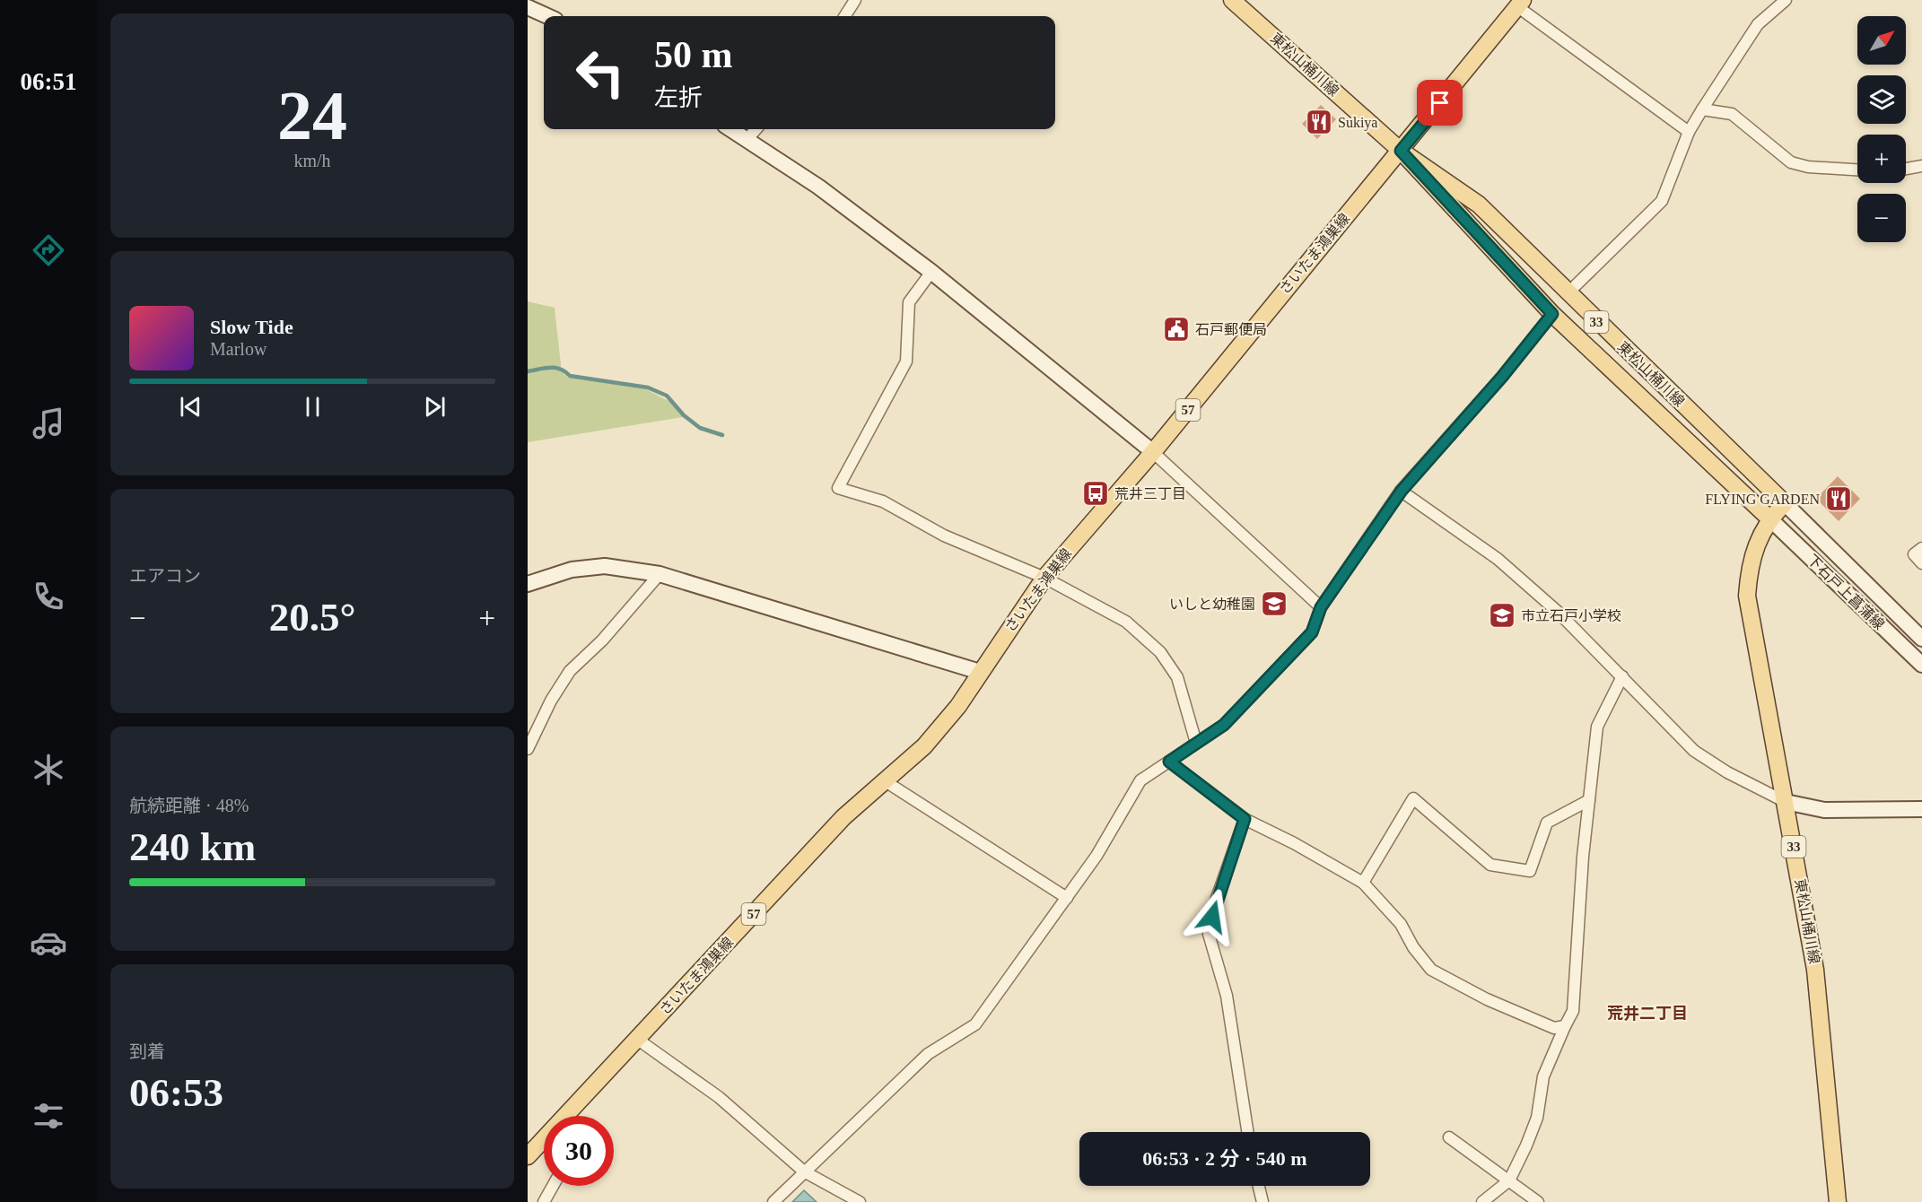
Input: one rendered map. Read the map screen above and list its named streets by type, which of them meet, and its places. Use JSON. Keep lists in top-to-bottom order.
{
  "streets": {
    "main road": [
      "東松山桶川線",
      "さいたま鴻巣線",
      "33",
      "57"
    ],
    "street": ["下石戸上菖蒲線"]
  },
  "crossings": [
    ["東松山桶川線", "さいたま鴻巣線"],
    ["東松山桶川線", "下石戸上菖蒲線"]
  ],
  "districts": ["荒井二丁目"],
  "places": {
    "restaurant": ["Sukiya", "FLYING GARDEN"],
    "public building": ["石戸郵便局"],
    "bus stop": ["荒井三丁目"],
    "school or university": ["いしと幼稚園", "市立石戸小学校"]
  },
  "north": "top right",
  "page": {
    "tabs": "06:51",
    "tile": [
      ["24", "km/h"],
      "エアコン",
      ["航続距離 · 48%", "240 km"],
      ["到着", "06:53"]
    ],
    "map_buttons": ["+", "−"],
    "turn": ["50 m", "左折"],
    "song": ["Slow Tide", "Marlow"],
    "heat": ["−", "20.5°", "+"],
    "limit": "30",
    "trip": "06:53 · 2 分 · 540 m"
  }
}
